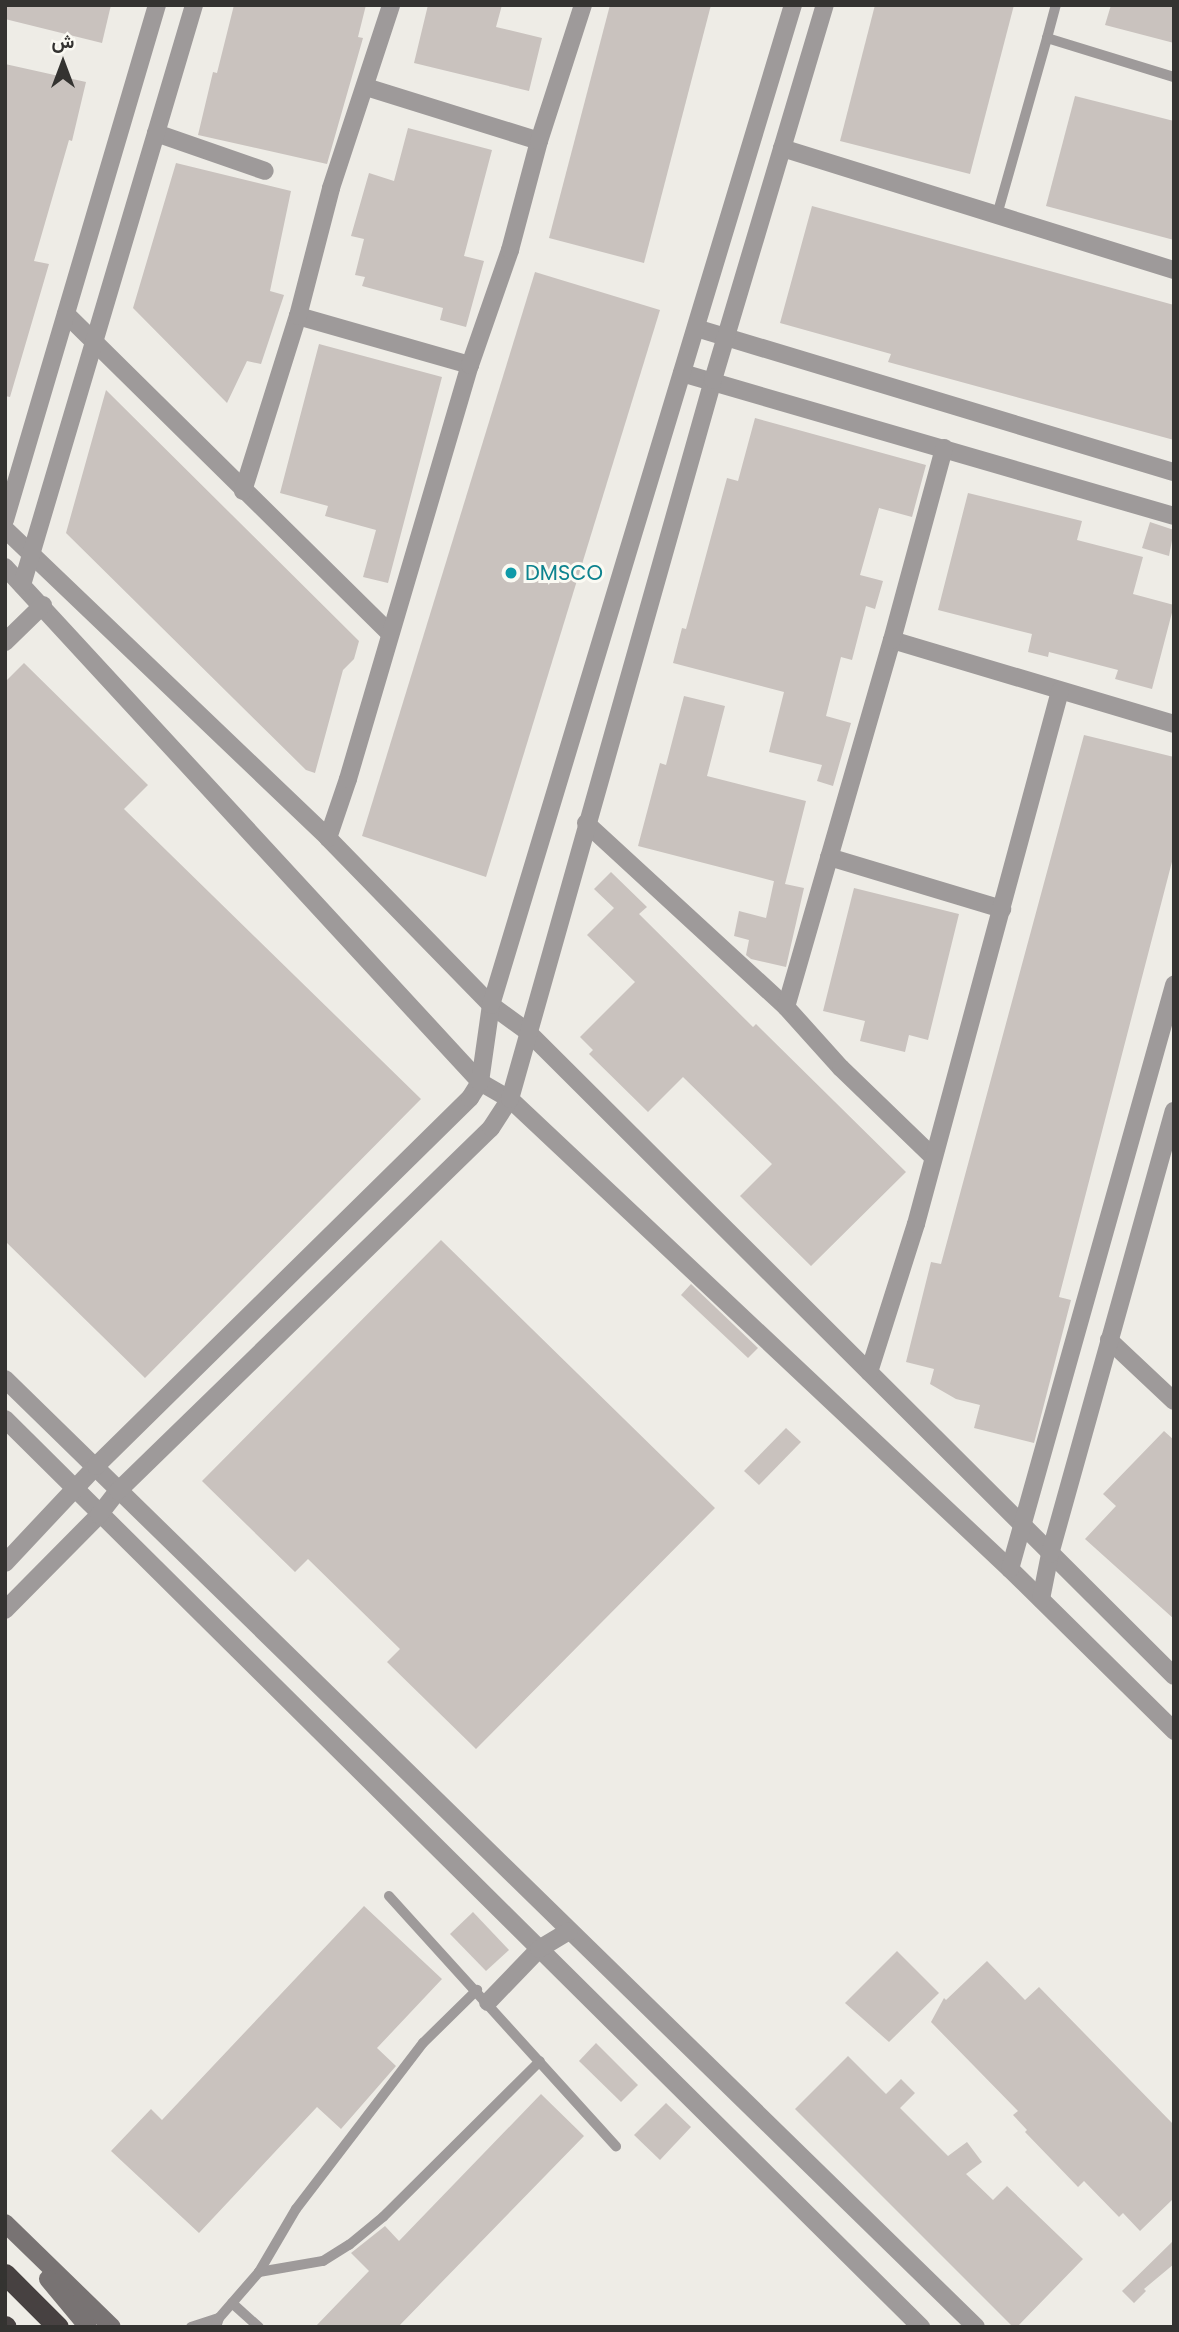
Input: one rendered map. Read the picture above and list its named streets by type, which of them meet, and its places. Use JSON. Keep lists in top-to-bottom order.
{
  "places": ["DMSCO"],
  "north": "top"
}
